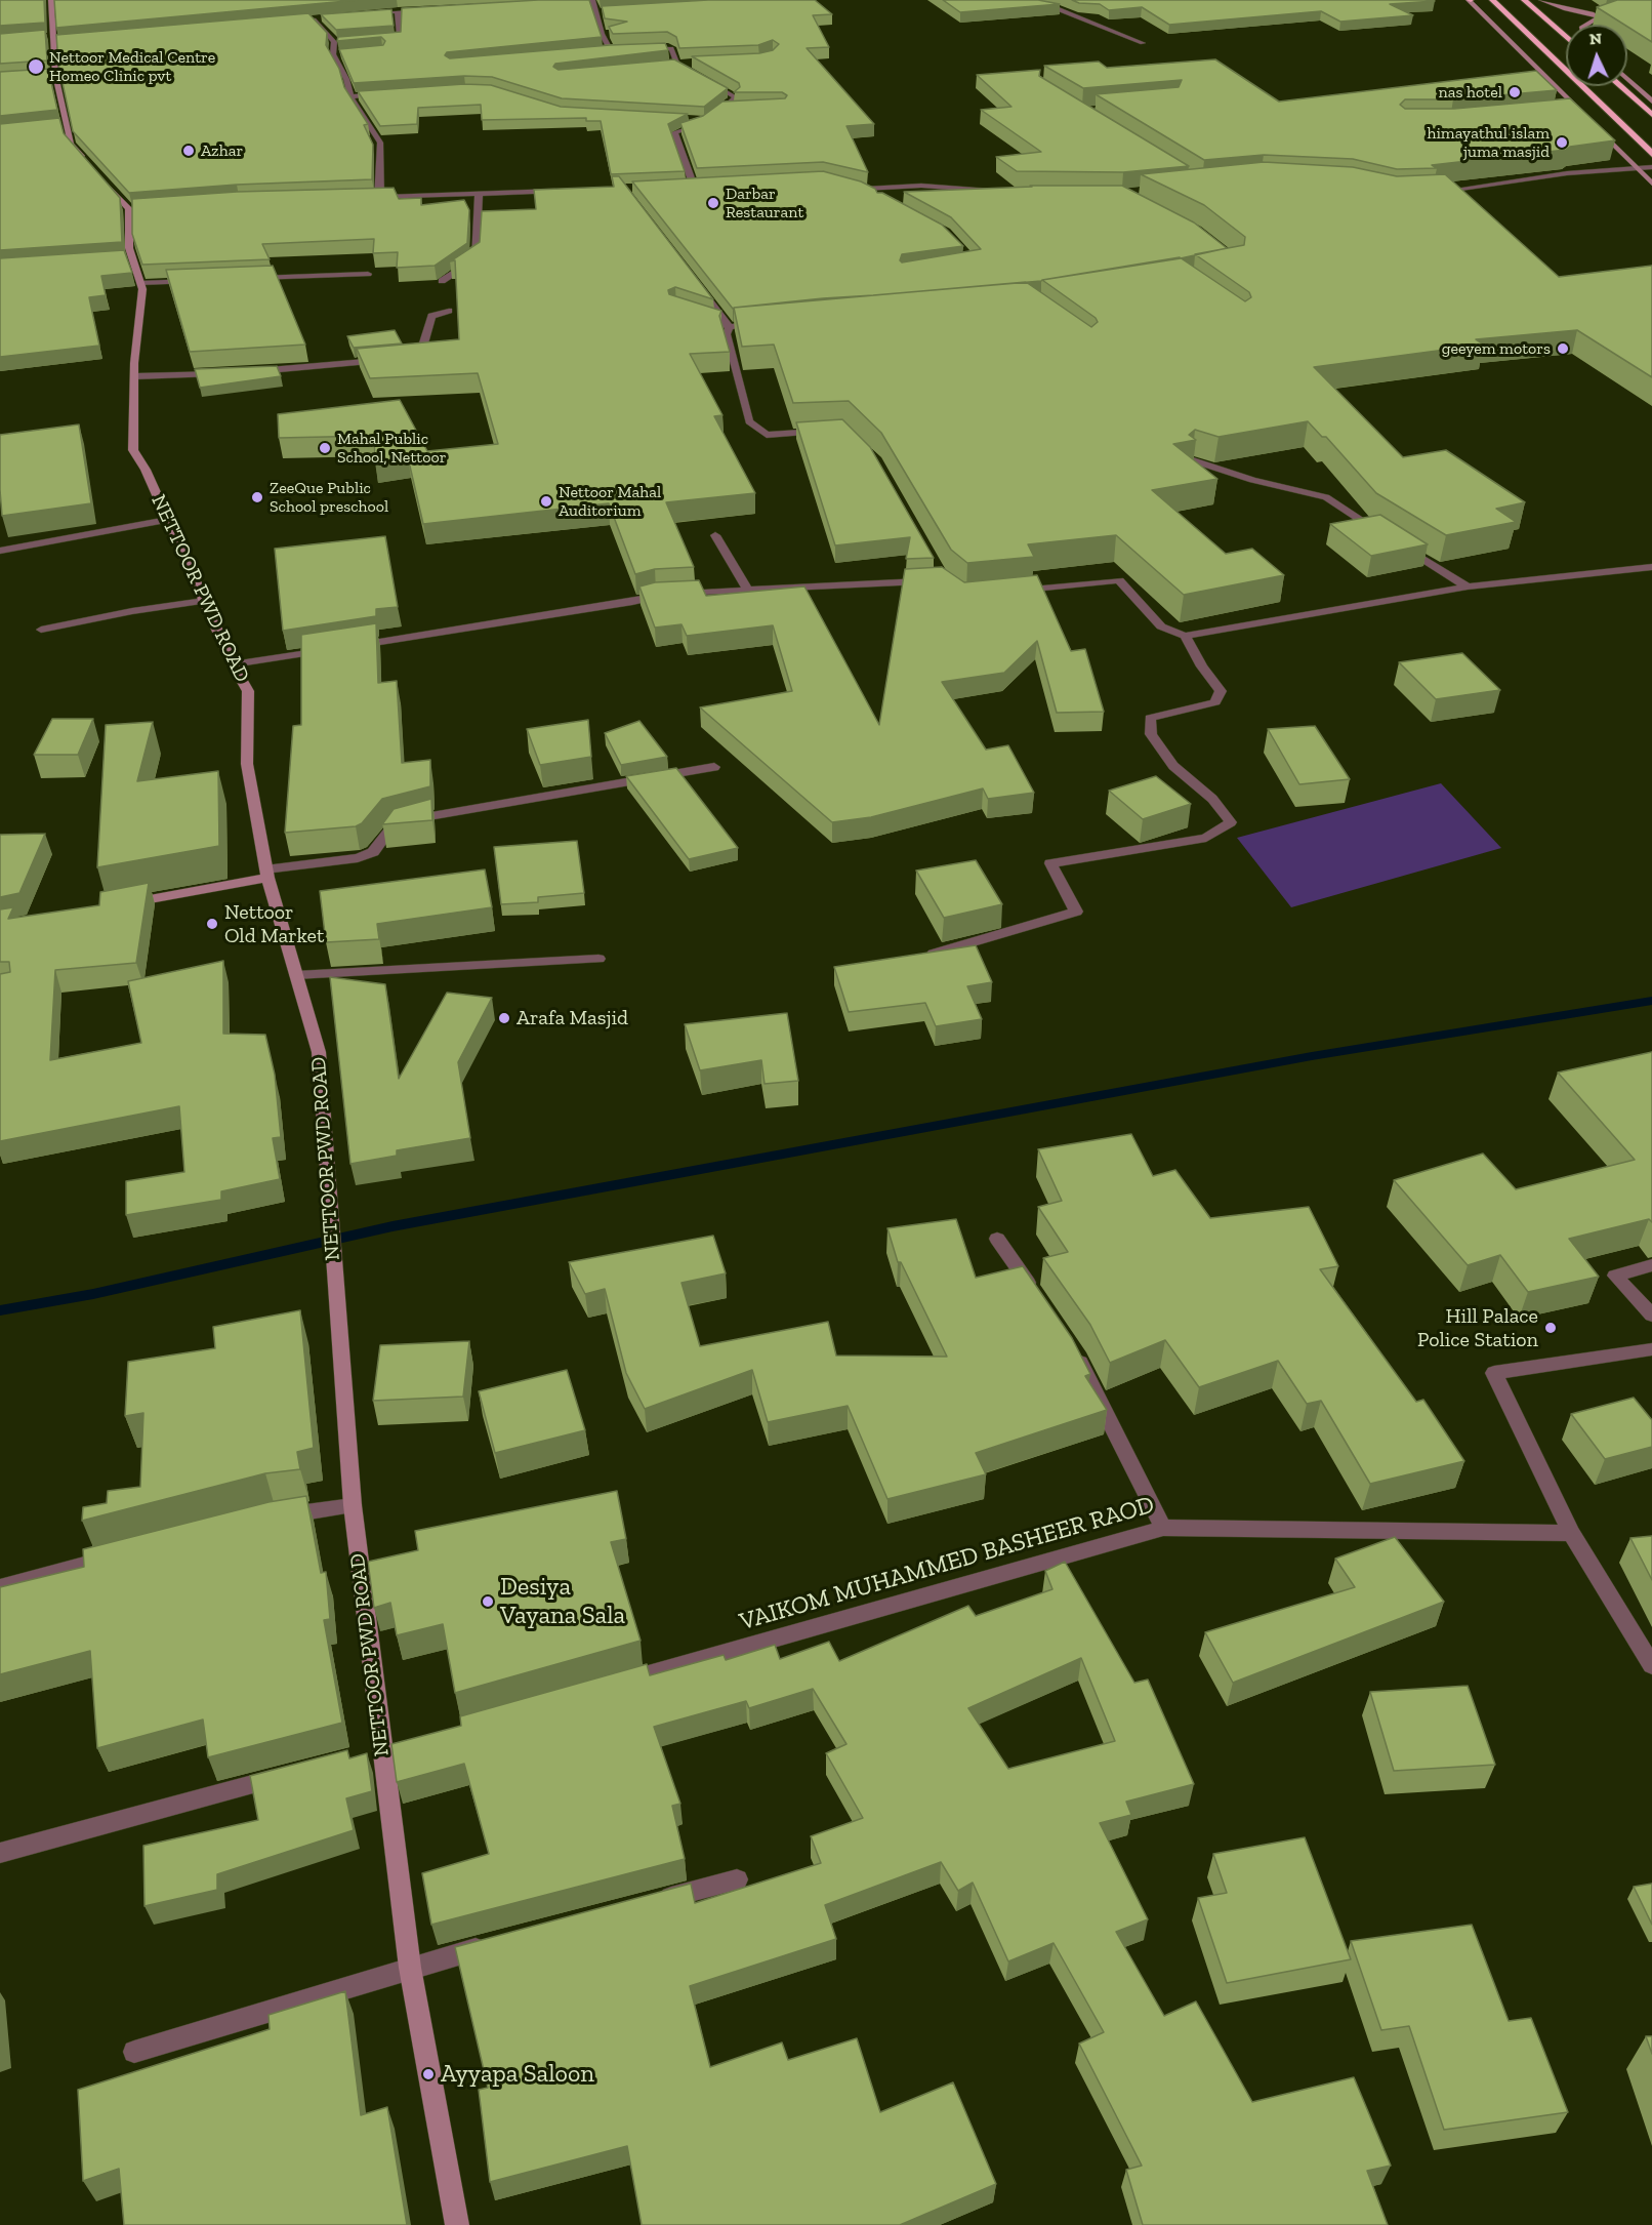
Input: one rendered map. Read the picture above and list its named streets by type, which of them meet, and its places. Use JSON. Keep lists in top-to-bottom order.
{
  "streets": {
    "street": ["NETTOOR PWD ROAD", "VAIKOM MUHAMMED BASHEER RAOD"]
  },
  "places": [
    "Nettoor Medical Centre Homeo Clinic pvt",
    "nas hotel",
    "himayathul islam juma masjid",
    "Azhar",
    "Darbar Restaurant",
    "geeyem motors",
    "Mahal Public School, Nettoor",
    "ZeeQue Public School preschool",
    "Nettoor Mahal Auditorium",
    "Nettoor Old Market",
    "Arafa Masjid",
    "Hill Palace Police Station",
    "Desiya Vayana Sala",
    "Ayyapa Saloon"
  ],
  "north": "top"
}
